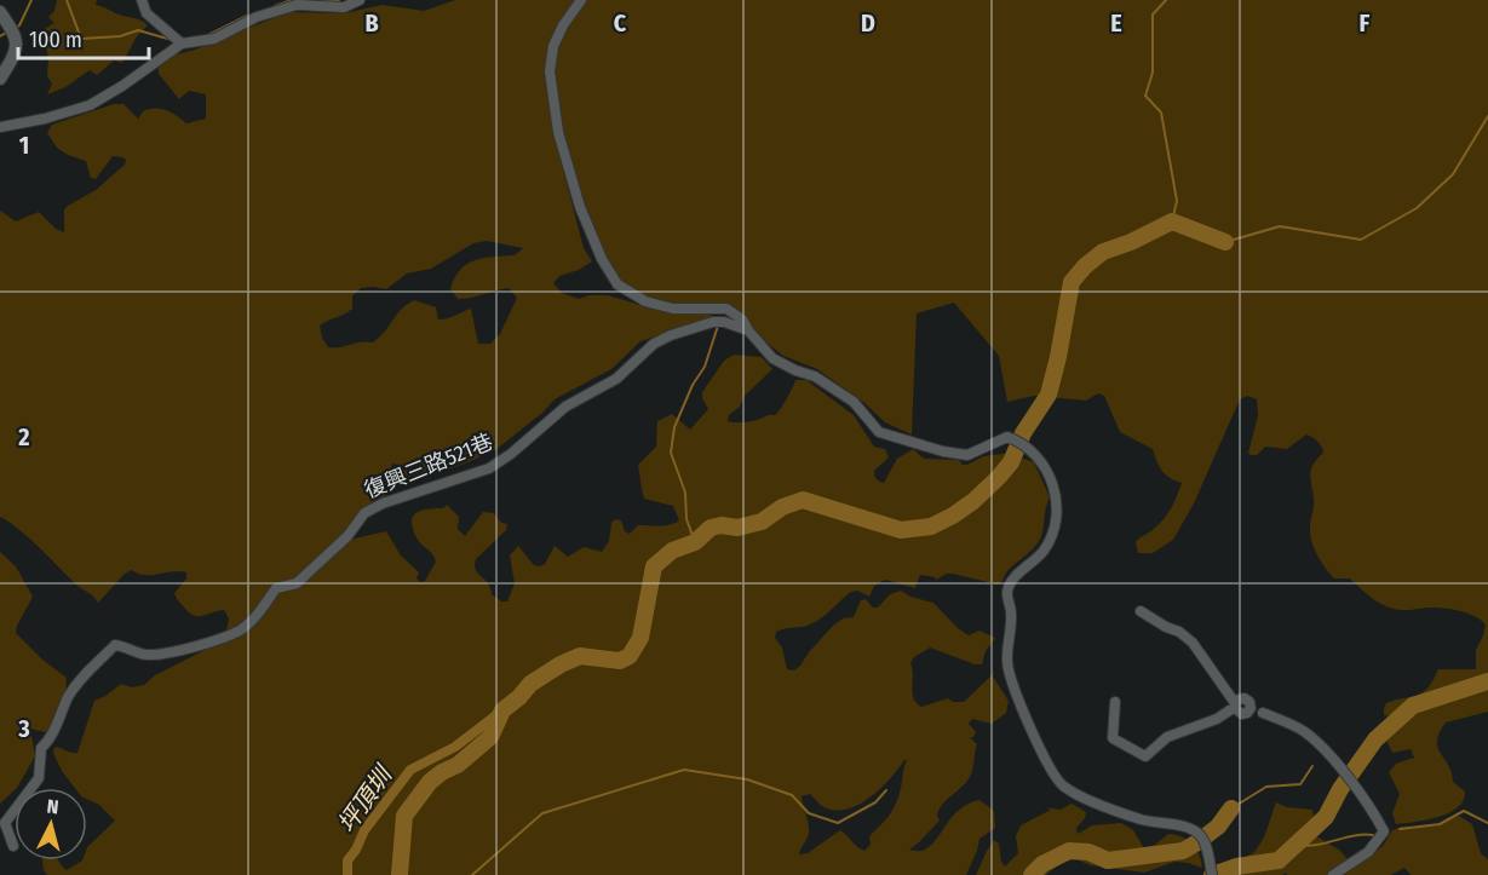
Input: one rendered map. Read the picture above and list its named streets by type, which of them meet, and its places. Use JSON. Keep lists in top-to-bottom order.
{
  "streets": {
    "street": ["復興三路521巷"]
  },
  "water": ["坪頂圳"],
  "scale_bar": "100 m",
  "north": "top",
  "grid": {
    "columns": [
      "B",
      "C",
      "D",
      "E",
      "F"
    ],
    "rows": ["1", "2", "3"]
  }
}
